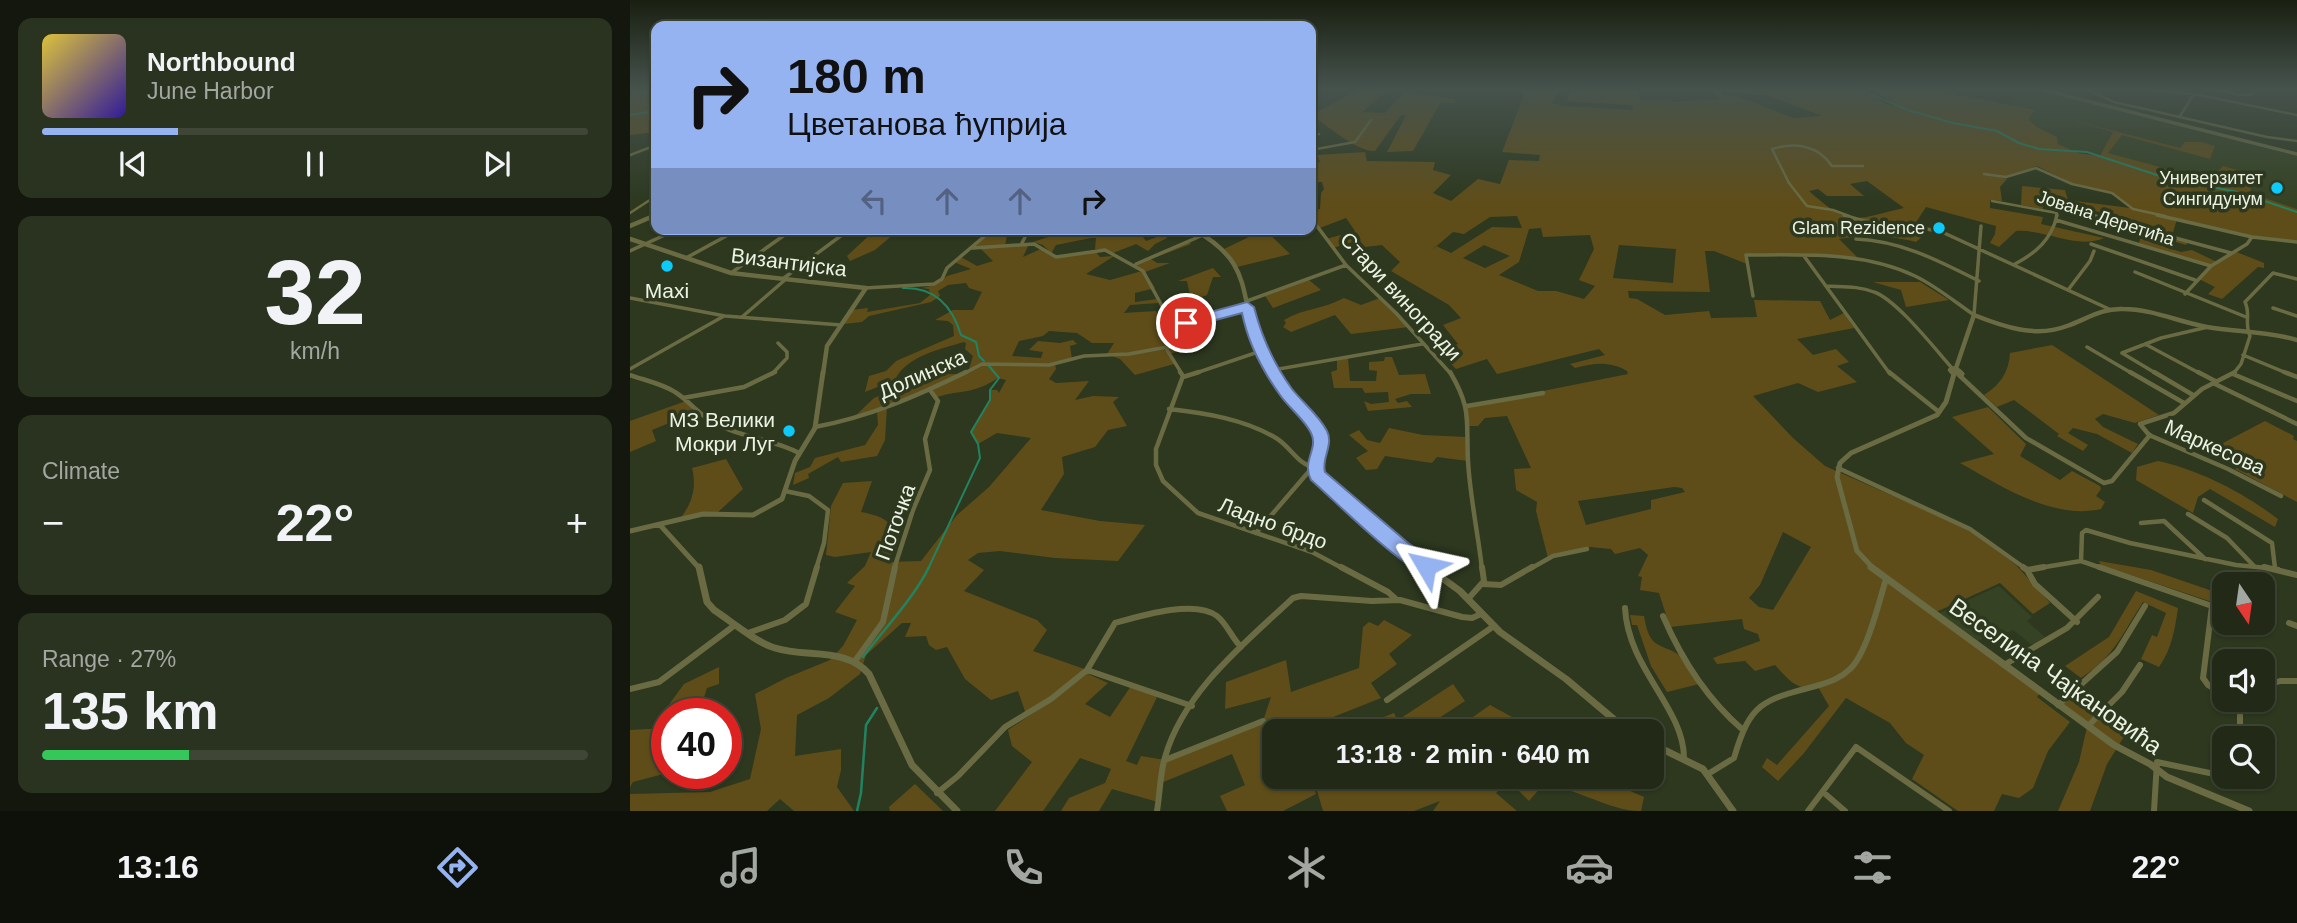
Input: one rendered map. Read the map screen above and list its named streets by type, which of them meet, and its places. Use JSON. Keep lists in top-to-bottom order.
{
  "streets": {
    "street": [
      "Јована Деретића",
      "Византијска",
      "Стари виногради",
      "Долинска",
      "Маркесова",
      "Поточка",
      "Ладно брдо",
      "Веселина Чајкановића"
    ]
  },
  "crossings": [
    ["Долинска", "Поточка"]
  ],
  "places": [
    "Универзитет Сингидунум",
    "Glam Rezidence",
    "Maxi",
    "МЗ Велики Мокри Луг"
  ],
  "north": "bottom",
  "page": {
    "turn": ["180 m", "Цветанова ћуприја"],
    "song": ["Northbound", "June Harbor"],
    "tile": [
      ["32", "km/h"],
      "Climate",
      ["Range · 27%", "135 km"]
    ],
    "heat": ["−", "22°", "+"],
    "limit": "40",
    "trip": "13:18 · 2 min · 640 m",
    "tabs": ["13:16", "22°"]
  }
}
